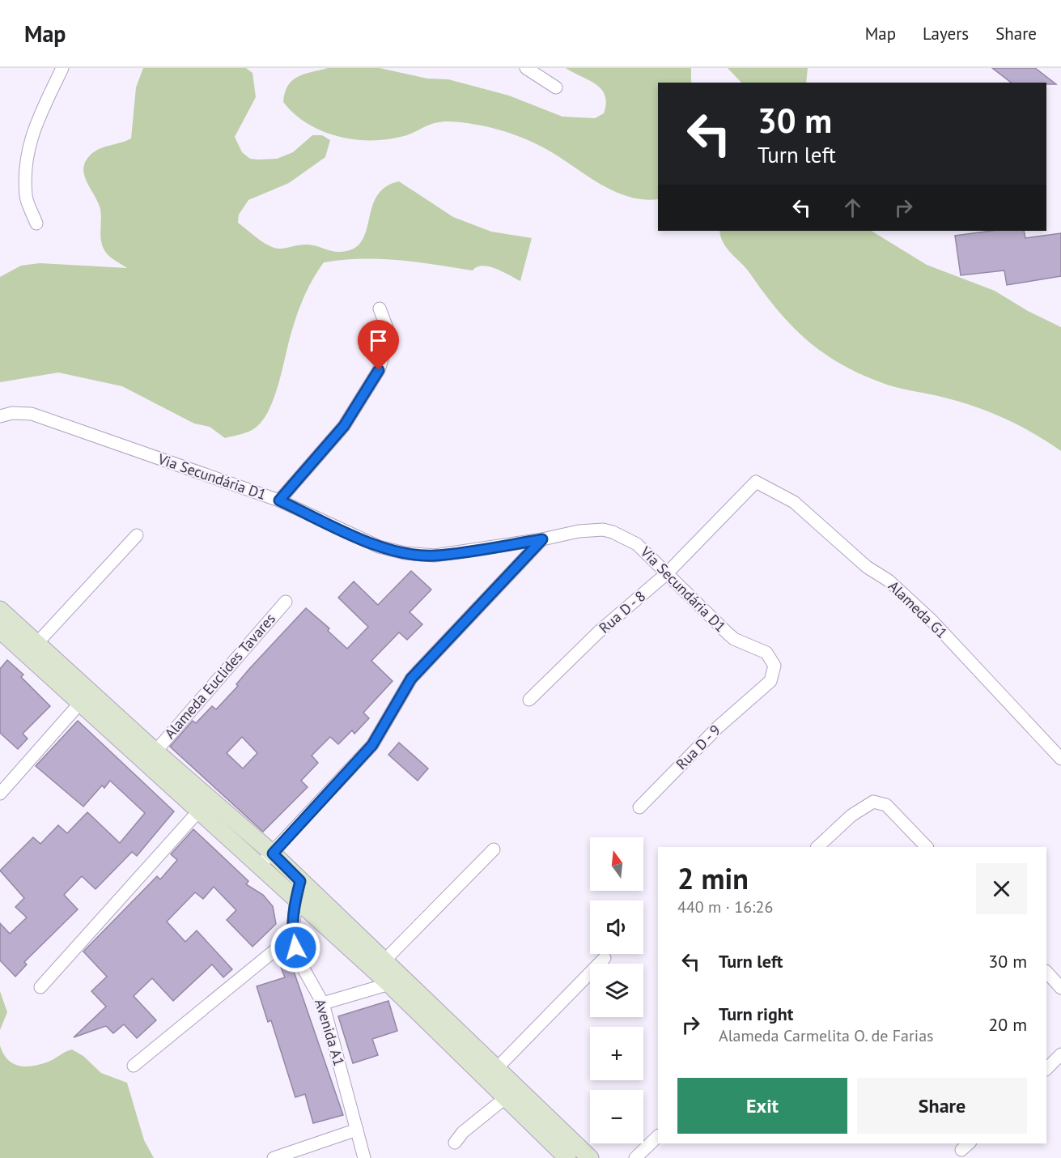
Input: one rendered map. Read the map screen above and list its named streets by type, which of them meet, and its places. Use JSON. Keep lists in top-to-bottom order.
{
  "streets": {
    "street": [
      "Via Secundária D1",
      "Alameda G1",
      "Rua D - 8",
      "Alameda Euclides Tavares",
      "Rua D - 9",
      "Avenida A1"
    ]
  },
  "crossings": [
    ["Via Secundária D1", "Rua D - 8"],
    ["Via Secundária D1", "Rua D - 9"],
    ["Alameda G1", "Rua D - 8"]
  ],
  "north": "top",
  "page": {
    "header": "Map",
    "nav": ["Map", "Layers", "Share"],
    "turn": ["30 m", "Turn left"],
    "map_buttons": ["+", "−"],
    "heading": ["2 min", "440 m · 16:26"],
    "list": [
      {
        "name": "Turn left",
        "value": "30 m"
      },
      {
        "name": "Turn right",
        "note": "Alameda Carmelita O. de Farias",
        "value": "20 m"
      }
    ],
    "buttons": ["Exit", "Share"]
  }
}
